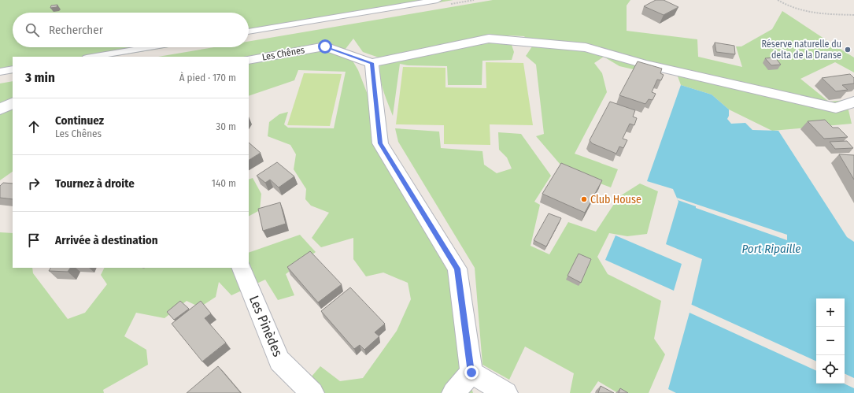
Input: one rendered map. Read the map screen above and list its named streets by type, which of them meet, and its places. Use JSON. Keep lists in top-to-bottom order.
{
  "streets": {
    "street": ["Les Chênes", "Les Pinèdes"]
  },
  "water": ["Port Ripaille"],
  "places": ["Réserve naturelle du delta de la Dranse", "Club House"],
  "page": {
    "search": "Rechercher",
    "heading": ["3 min", "À pied · 170 m"],
    "list": [
      ["Continuez", "Les Chênes", "30 m"],
      ["Tournez à droite", "140 m"],
      "Arrivée à destination"
    ],
    "map_buttons": ["+", "−"]
  }
}
